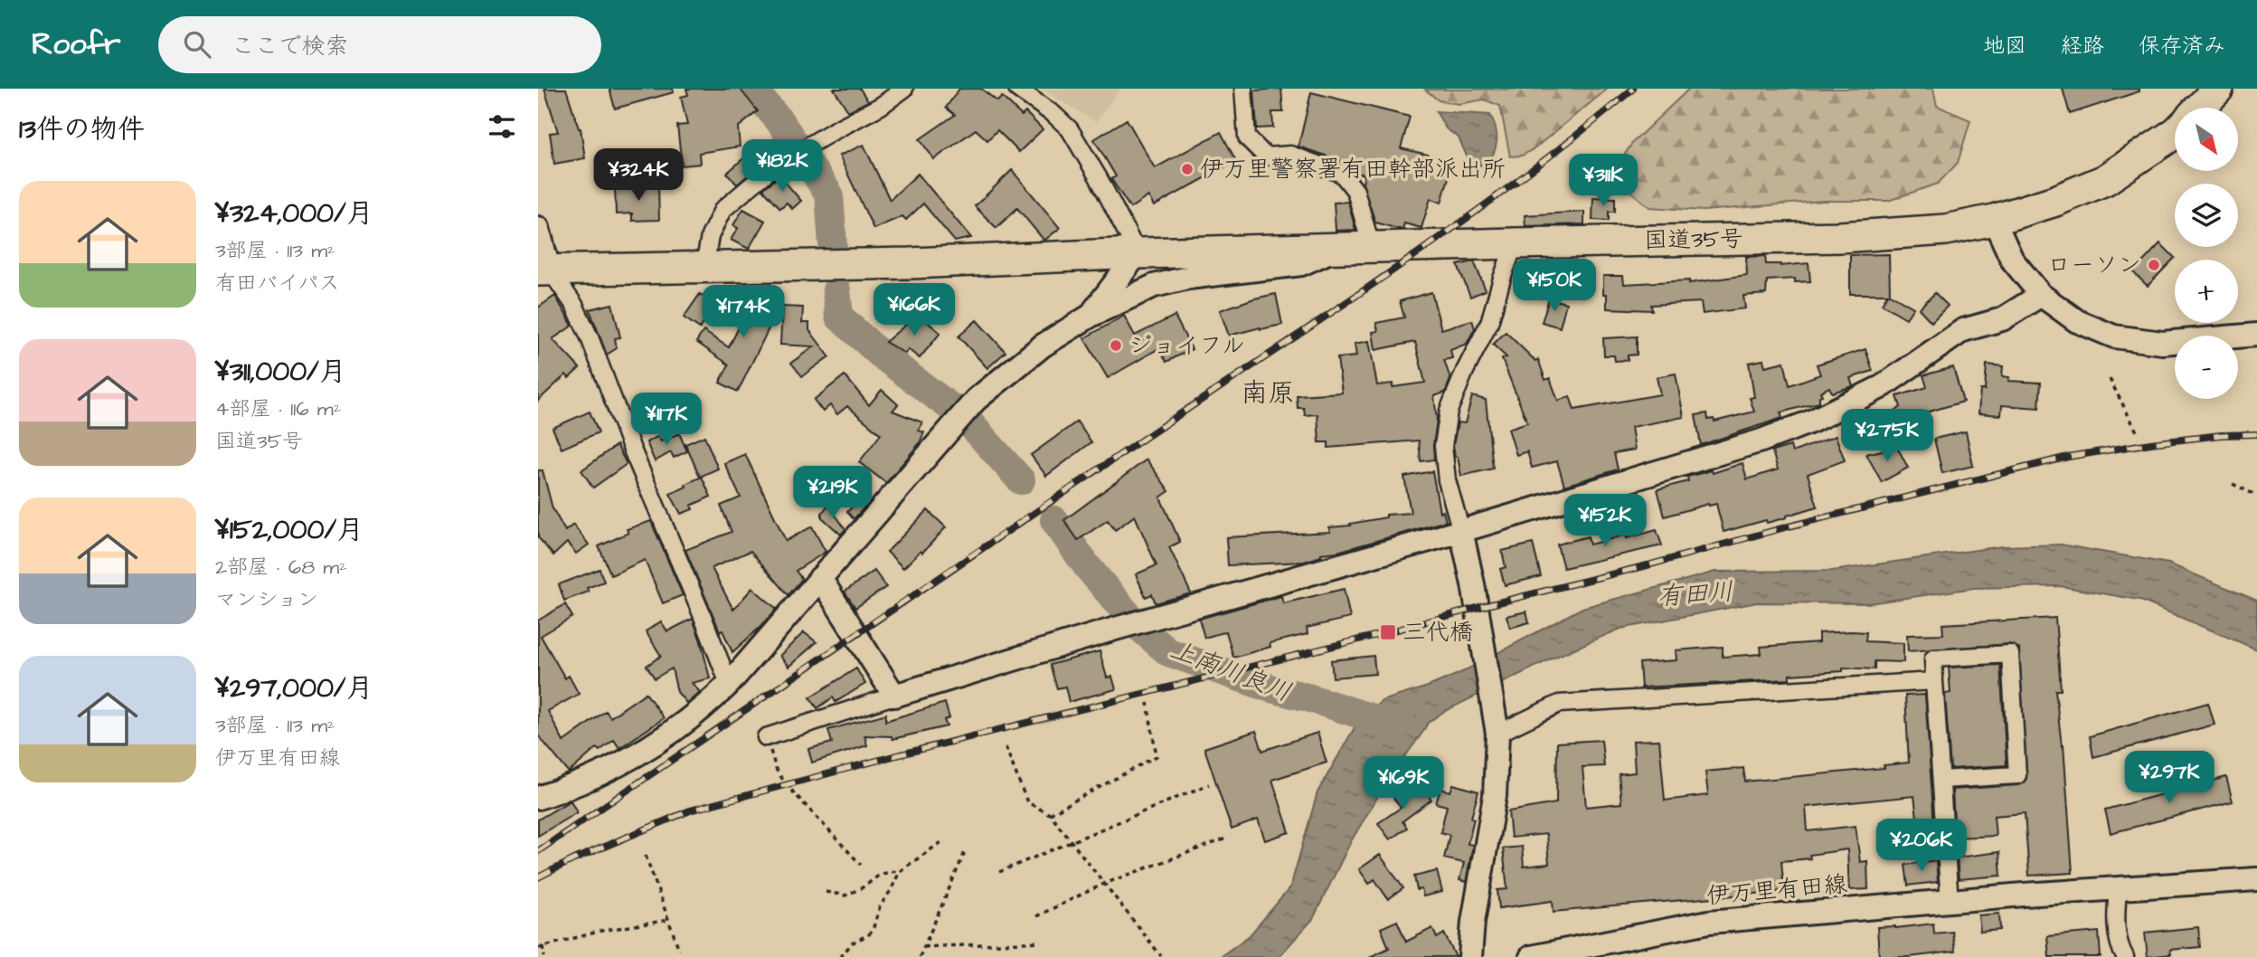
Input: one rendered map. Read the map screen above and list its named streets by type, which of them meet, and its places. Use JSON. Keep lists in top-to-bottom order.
{
  "streets": {
    "highway": ["国道35号"],
    "street": ["伊万里有田線"]
  },
  "districts": ["南原"],
  "water": ["有田川", "上南川良川"],
  "places": {
    "other": ["伊万里警察署有田幹部派出所", "ローソン", "ジョイフル"],
    "transit": ["三代橋"]
  },
  "north": "bottom right",
  "page": {
    "header": "Roofr",
    "search": "ここで検索",
    "nav": ["地図", "経路", "保存済み"],
    "heading": "13件の物件",
    "map_buttons": ["+", "−"],
    "price": [
      "¥182K",
      "¥324K",
      "¥311K",
      "¥150K",
      "¥166K",
      "¥174K",
      "¥117K",
      "¥275K",
      "¥219K",
      "¥152K",
      "¥297K",
      "¥169K",
      "¥206K"
    ],
    "list": [
      {
        "name": "¥324,000/月",
        "note": "3部屋 · 113 m² · 有田バイパス"
      },
      {
        "name": "¥311,000/月",
        "note": "4部屋 · 116 m² · 国道35号"
      },
      {
        "name": "¥152,000/月",
        "note": "2部屋 · 68 m² · マンション"
      },
      {
        "name": "¥297,000/月",
        "note": "3部屋 · 113 m² · 伊万里有田線"
      }
    ]
  }
}
